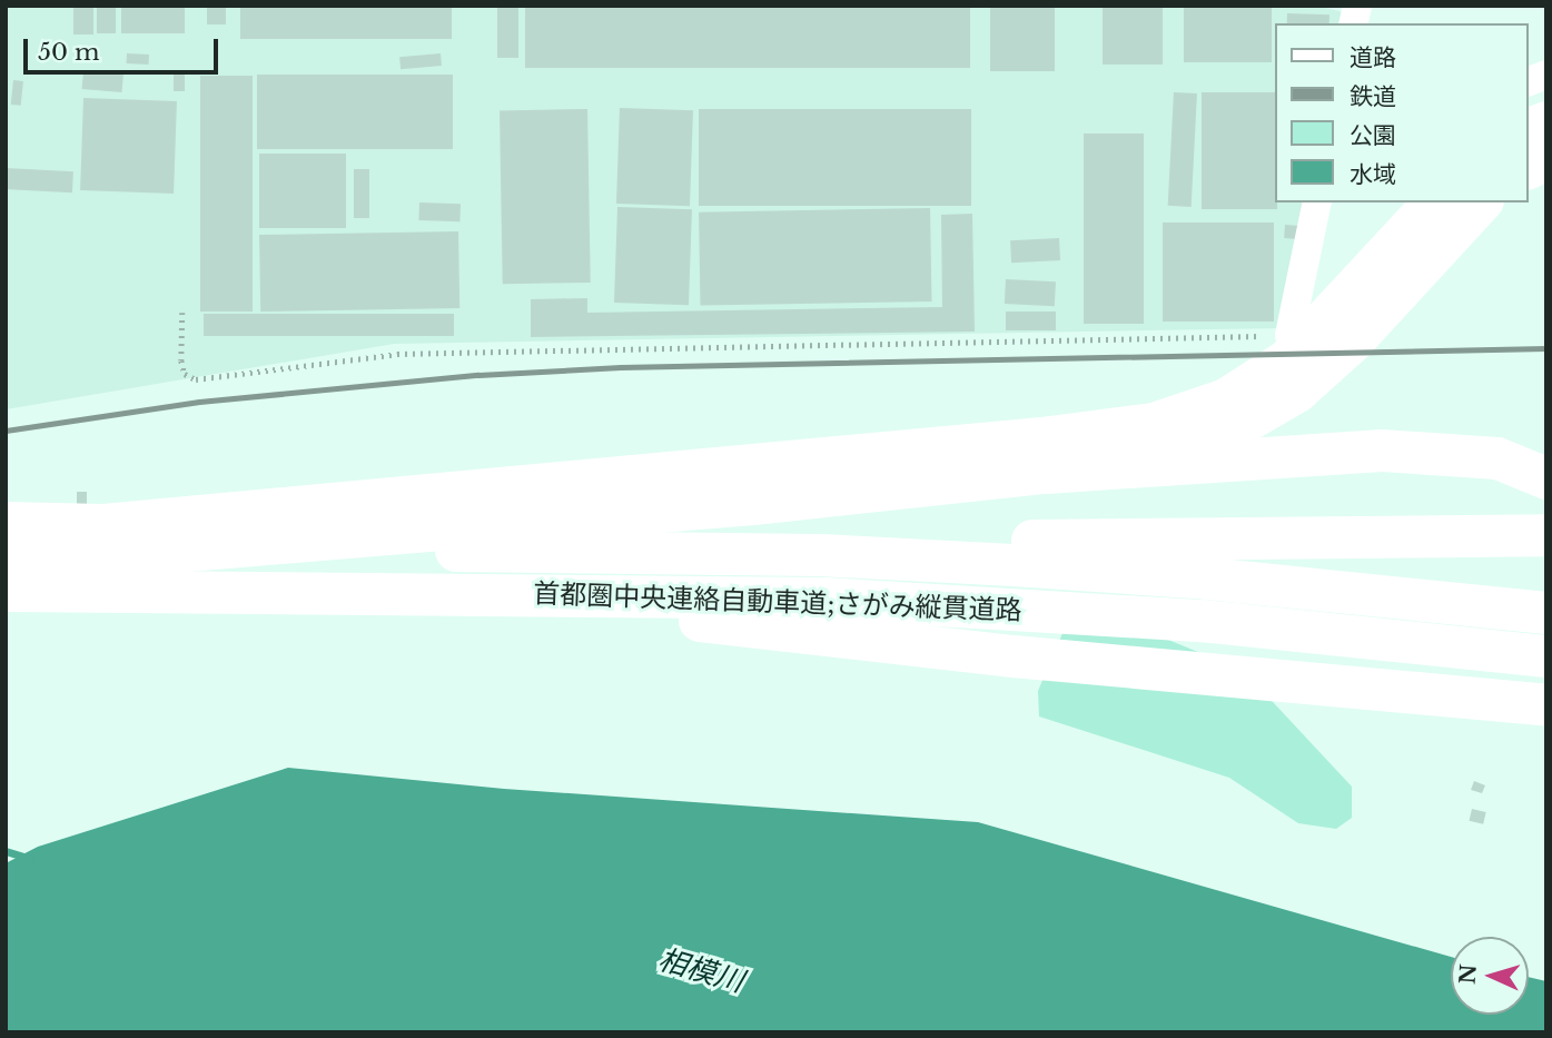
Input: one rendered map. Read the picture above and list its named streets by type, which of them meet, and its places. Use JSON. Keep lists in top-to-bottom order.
{
  "streets": {
    "highway": ["首都圏中央連絡自動車道;さがみ縦貫道路"]
  },
  "water": ["相模川"],
  "legend": [
    "道路",
    "鉄道",
    "公園",
    "水域"
  ],
  "scale_bar": "50 m",
  "north": "left"
}
